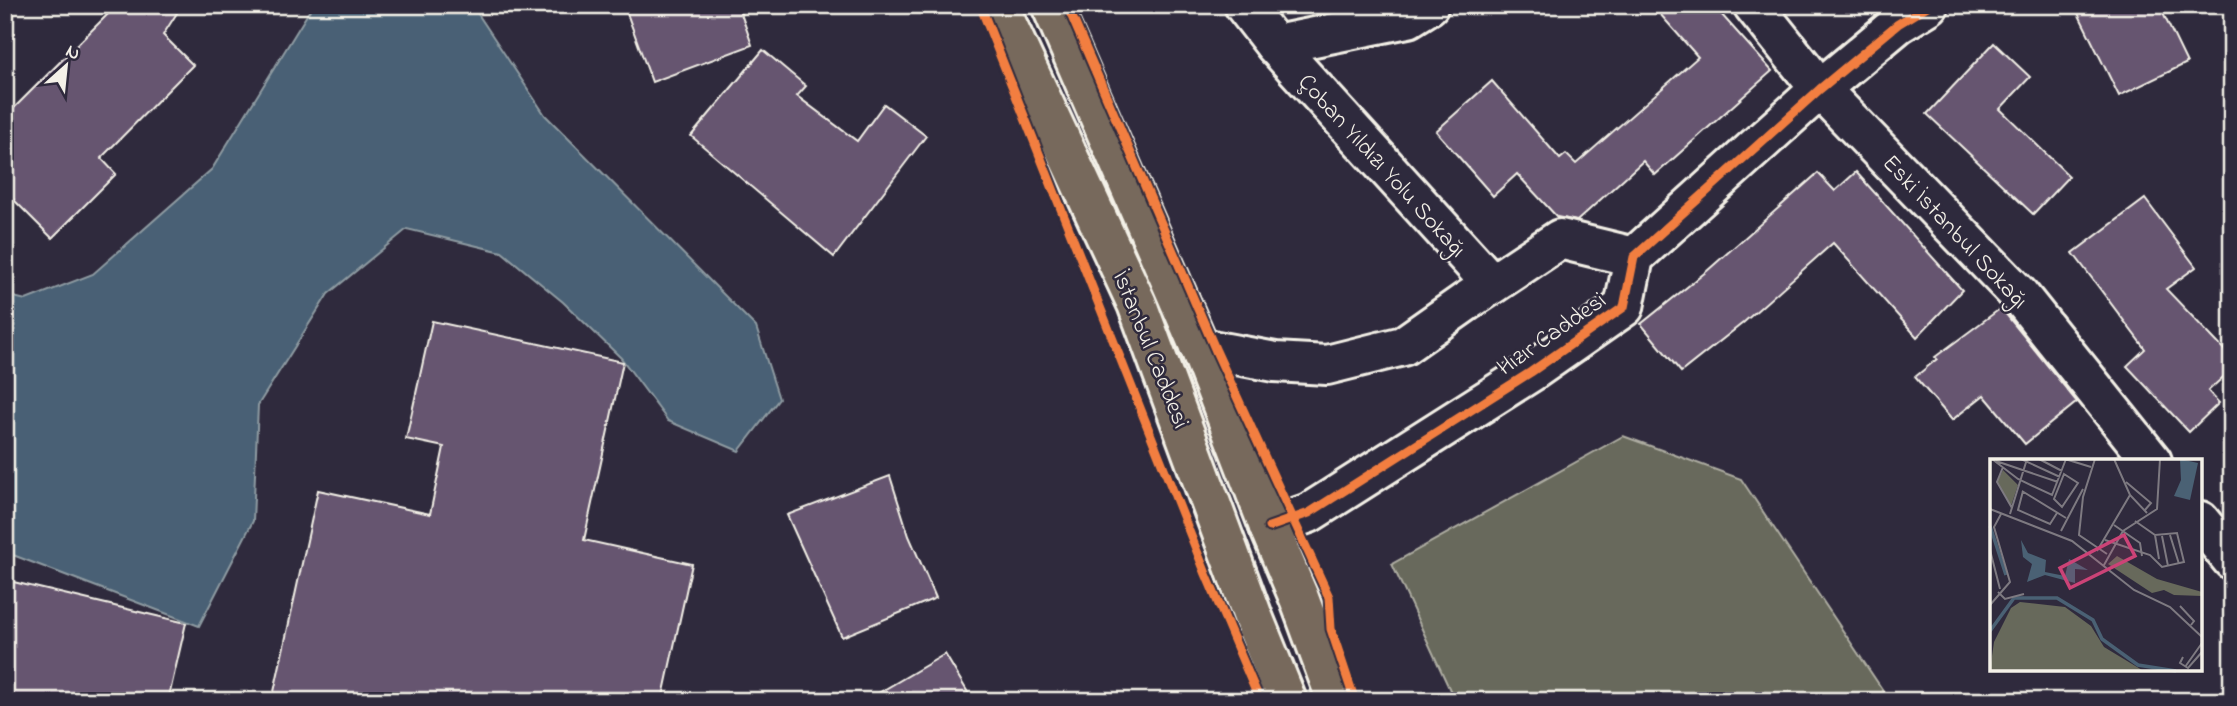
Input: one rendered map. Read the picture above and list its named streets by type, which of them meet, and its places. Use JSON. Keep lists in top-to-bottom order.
{
  "streets": {
    "main road": ["İstanbul Caddesi"],
    "street": ["Çoban Yıldızı Yolu Sokağı", "Eski İstanbul Sokağı", "Hızır Caddesi"]
  },
  "crossings": [
    ["Çoban Yıldızı Yolu Sokağı", "Hızır Caddesi"],
    ["Hızır Caddesi", "İstanbul Caddesi"]
  ],
  "north": "top right"
}
